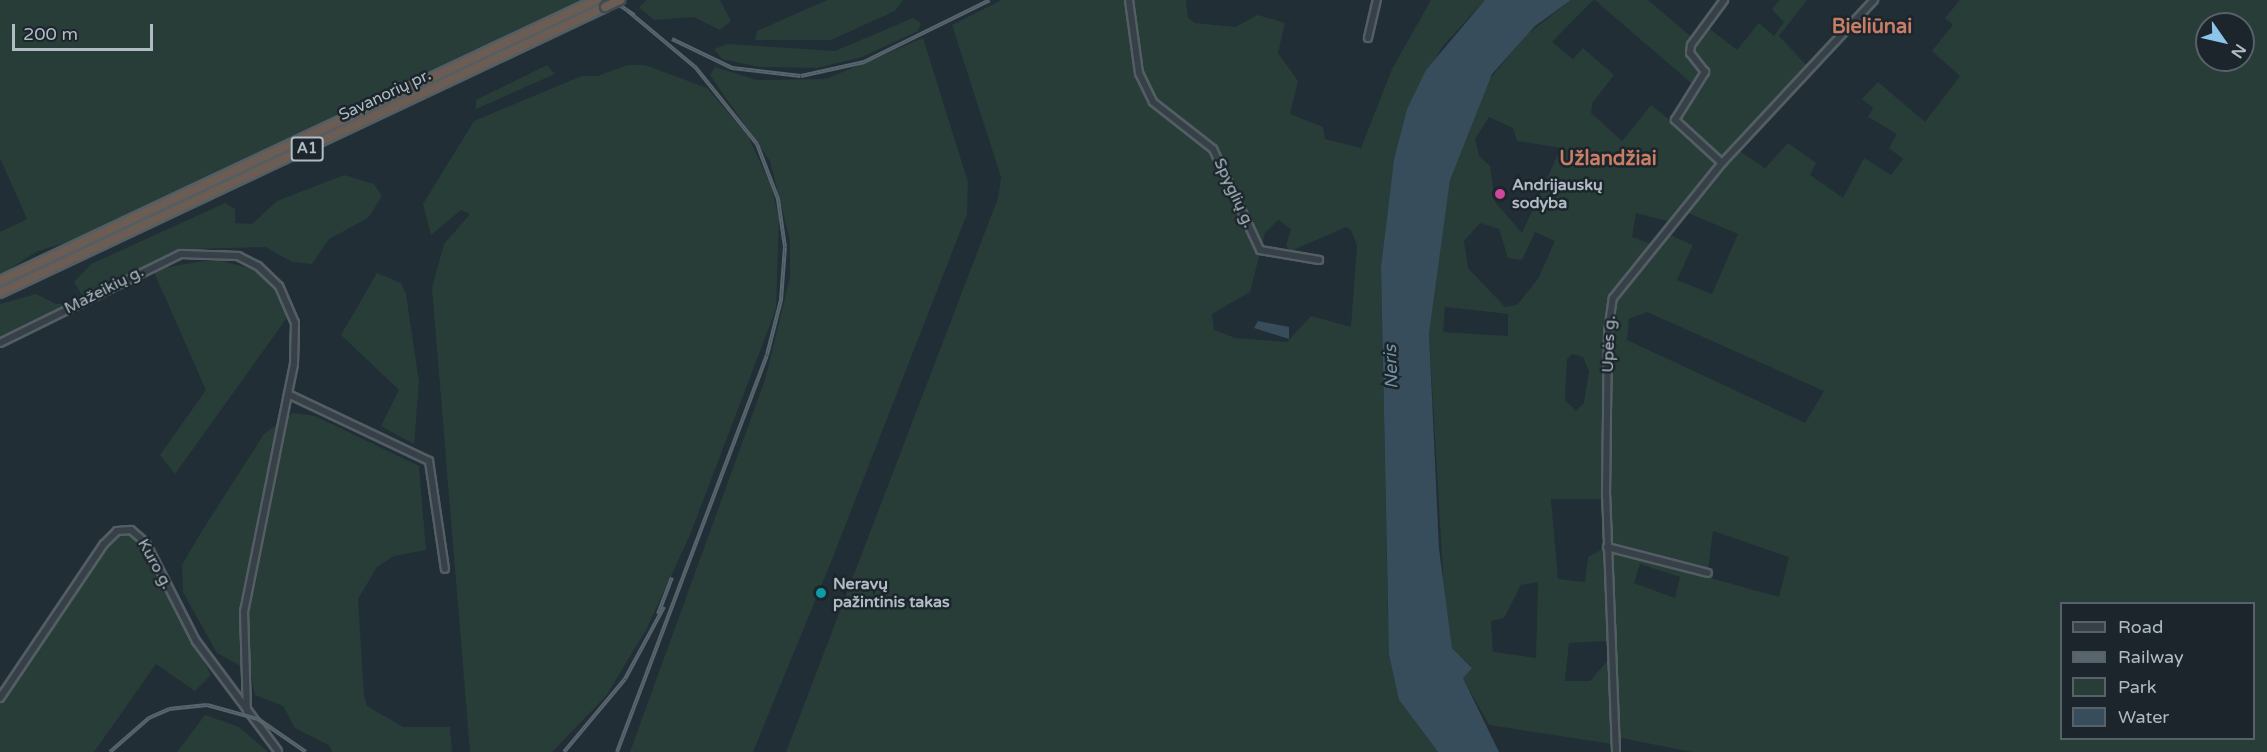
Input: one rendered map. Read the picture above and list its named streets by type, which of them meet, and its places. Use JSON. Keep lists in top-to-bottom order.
{
  "streets": {
    "highway": ["Savanorių pr.", "A1"],
    "street": [
      "Spyglių g.",
      "Mažeikių g.",
      "Upės g.",
      "Kuro g."
    ]
  },
  "districts": ["Bieliūnai", "Užlandžiai"],
  "water": ["Neris"],
  "places": ["Andrijauskų sodyba", "Neravų pažintinis takas"],
  "legend": [
    "Road",
    "Railway",
    "Park",
    "Water"
  ],
  "scale_bar": "200 m",
  "north": "bottom right"
}
